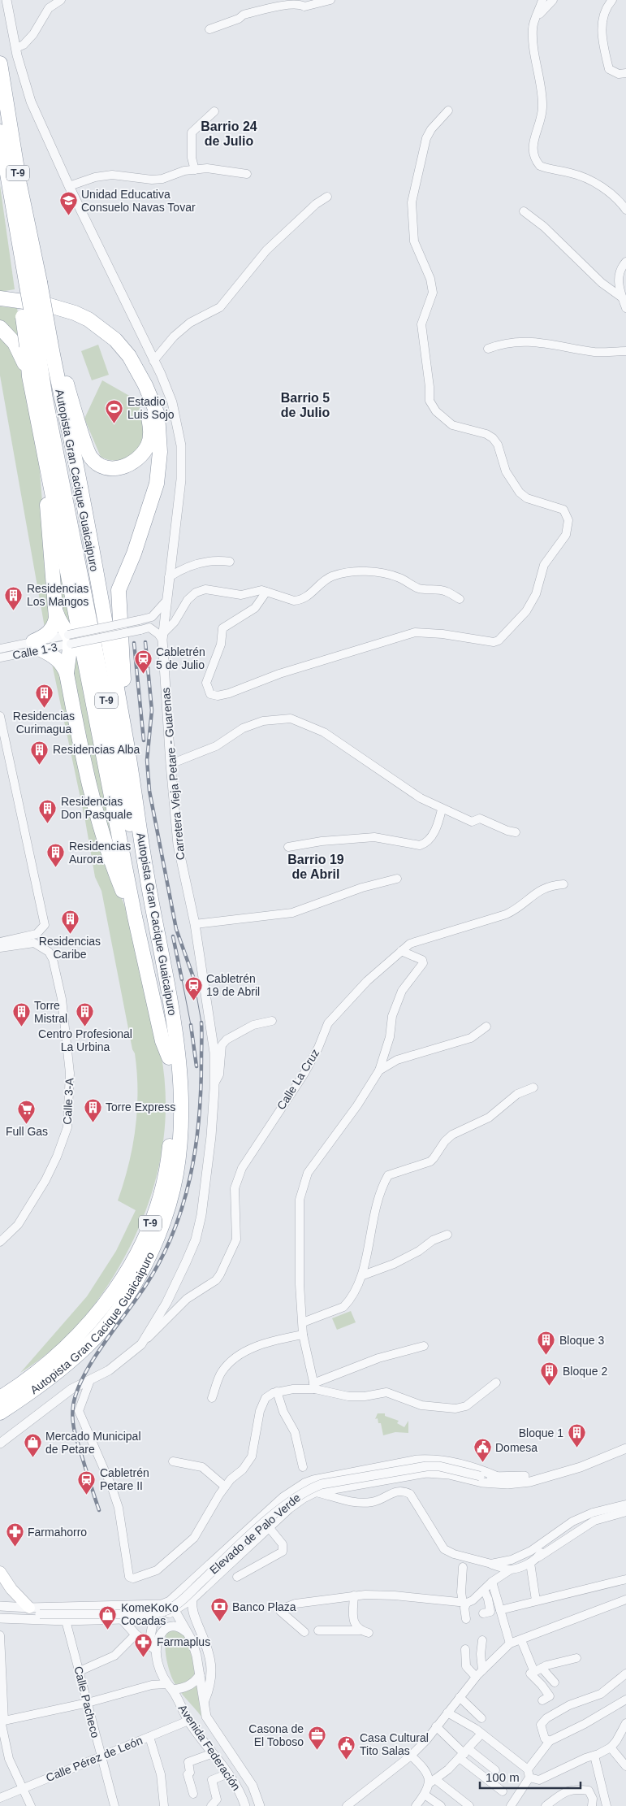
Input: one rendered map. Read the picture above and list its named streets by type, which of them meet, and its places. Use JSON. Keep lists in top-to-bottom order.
{
  "streets": {
    "highway": ["T-9", "Autopista Gran Cacique Guaicaipuro"],
    "street": [
      "Calle 1-3",
      "Carretera Vieja Petare - Guarenas",
      "Calle La Cruz",
      "Calle 3-A",
      "Elevado de Palo Verde",
      "Calle Pacheco",
      "Avenida Federación",
      "Calle Pérez de León"
    ]
  },
  "crossings": [
    ["Carretera Vieja Petare - Guarenas", "Calle La Cruz"],
    ["Calle Pacheco", "Calle Pérez de León"],
    ["Avenida Federación", "Calle Pérez de León"]
  ],
  "districts": ["Barrio 24 de Julio", "Barrio 5 de Julio", "Barrio 19 de Abril"],
  "places": {
    "school or university": ["Unidad Educativa Consuelo Navas Tovar"],
    "sports": ["Estadio Luis Sojo"],
    "building": [
      "Residencias Los Mangos",
      "Residencias Curimagua",
      "Residencias Alba",
      "Residencias Don Pasquale",
      "Residencias Aurora",
      "Residencias Caribe",
      "Centro Profesional La Urbina",
      "Torre Mistral",
      "Torre Express",
      "Bloque 3",
      "Bloque 2",
      "Bloque 1"
    ],
    "station": ["Cabletrén 5 de Julio", "Cabletrén 19 de Abril", "Cabletrén Petare II"],
    "supermarket": ["Full Gas"],
    "shop": ["Mercado Municipal de Petare", "KomeKoKo Cocadas"],
    "public building": ["Domesa", "Casa Cultural Tito Salas"],
    "pharmacy": ["Farmahorro", "Farmaplus"],
    "bank": ["Banco Plaza"],
    "office": ["Casona de El Toboso"]
  },
  "scale_bar": "100 m"
}
